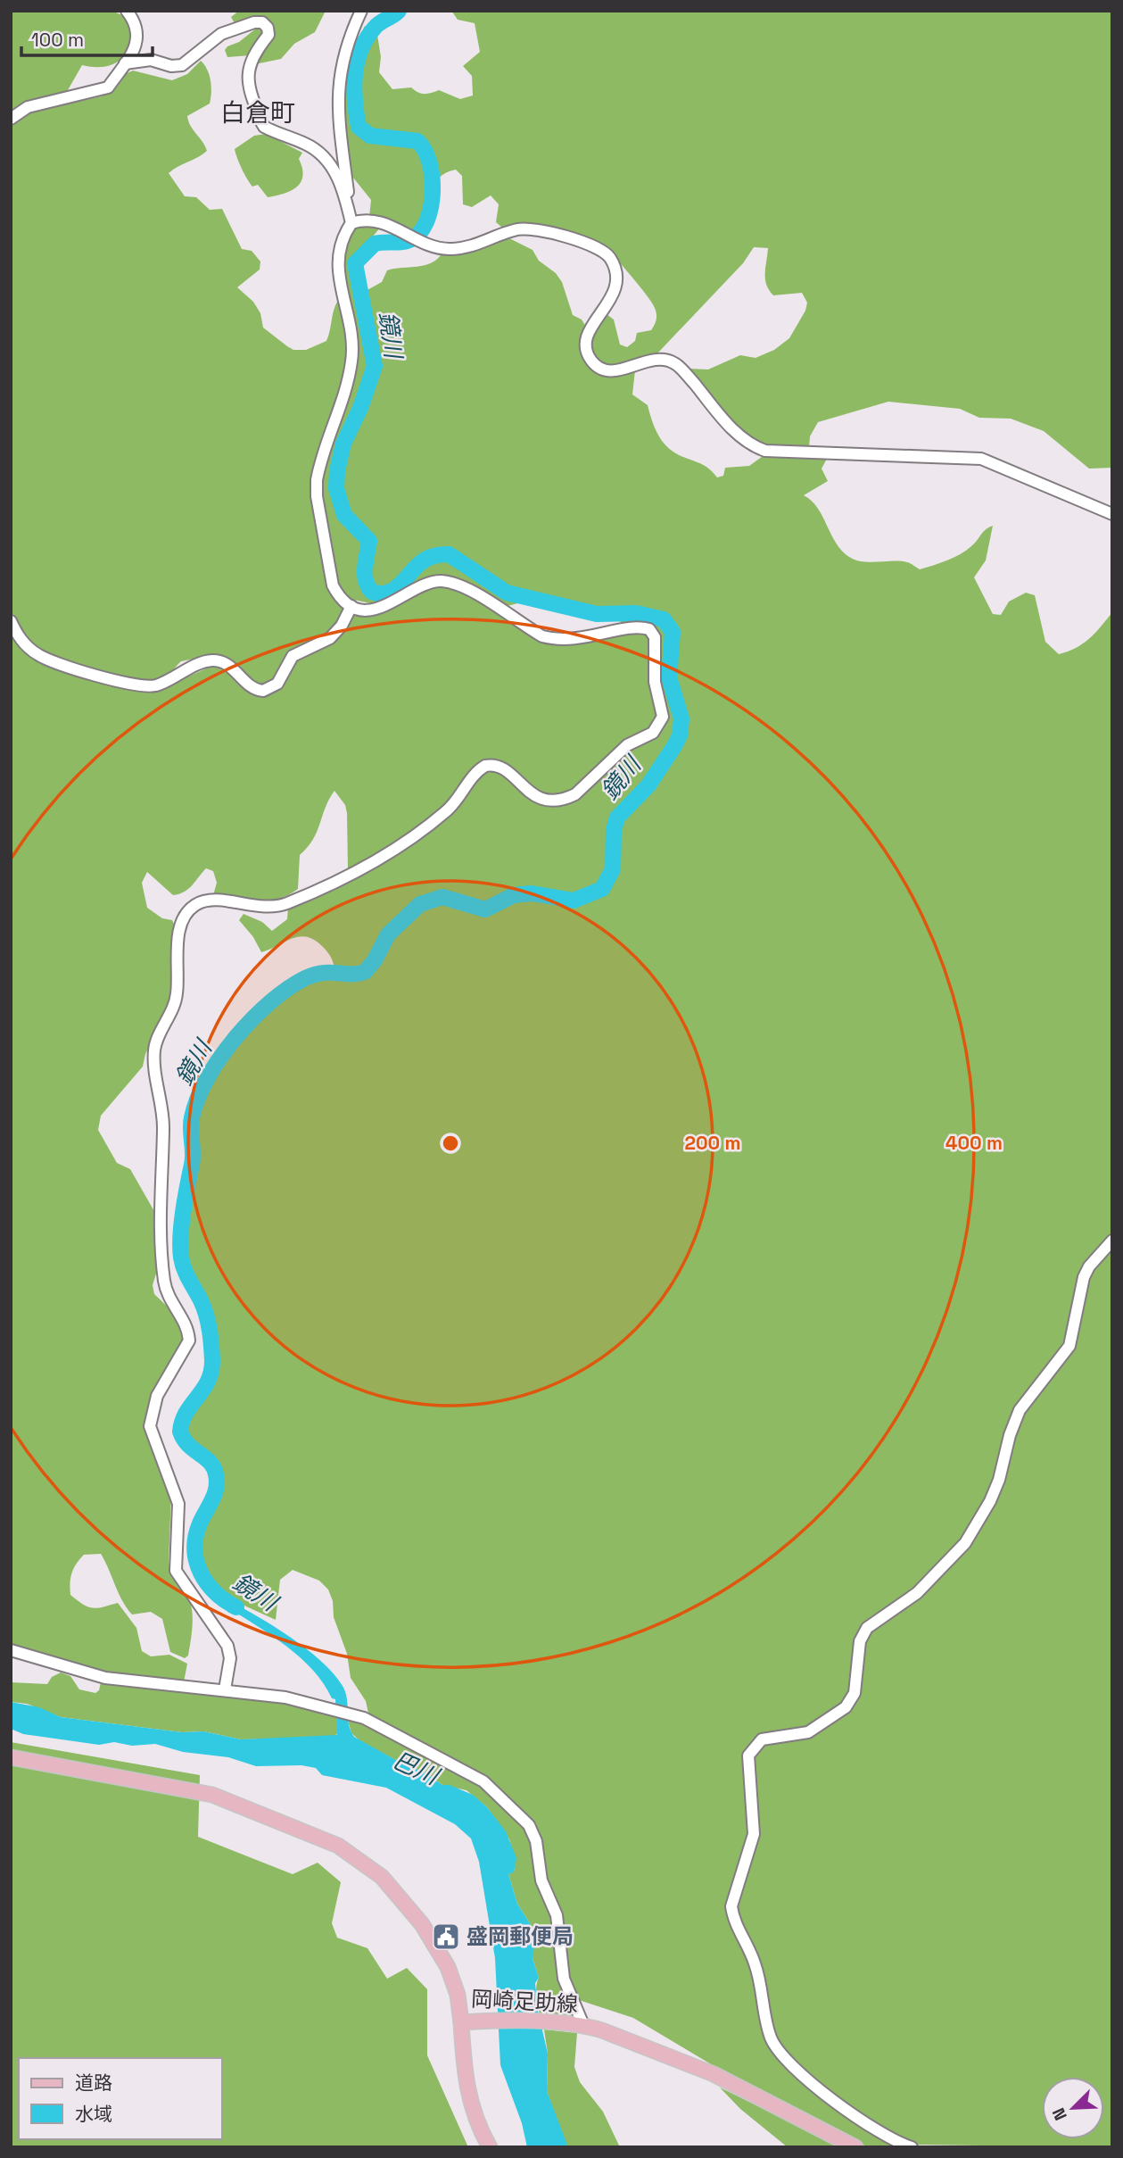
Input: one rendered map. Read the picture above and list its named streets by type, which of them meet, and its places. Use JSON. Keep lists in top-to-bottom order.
{
  "streets": {
    "main road": ["岡崎足助線"]
  },
  "districts": ["白倉町"],
  "water": ["鏡川", "巴川"],
  "places": {
    "public building": ["盛岡郵便局"]
  },
  "legend": ["道路", "水域"],
  "scale_bar": "100 m",
  "north": "bottom left",
  "rings": ["200 m", "400 m"]
}
